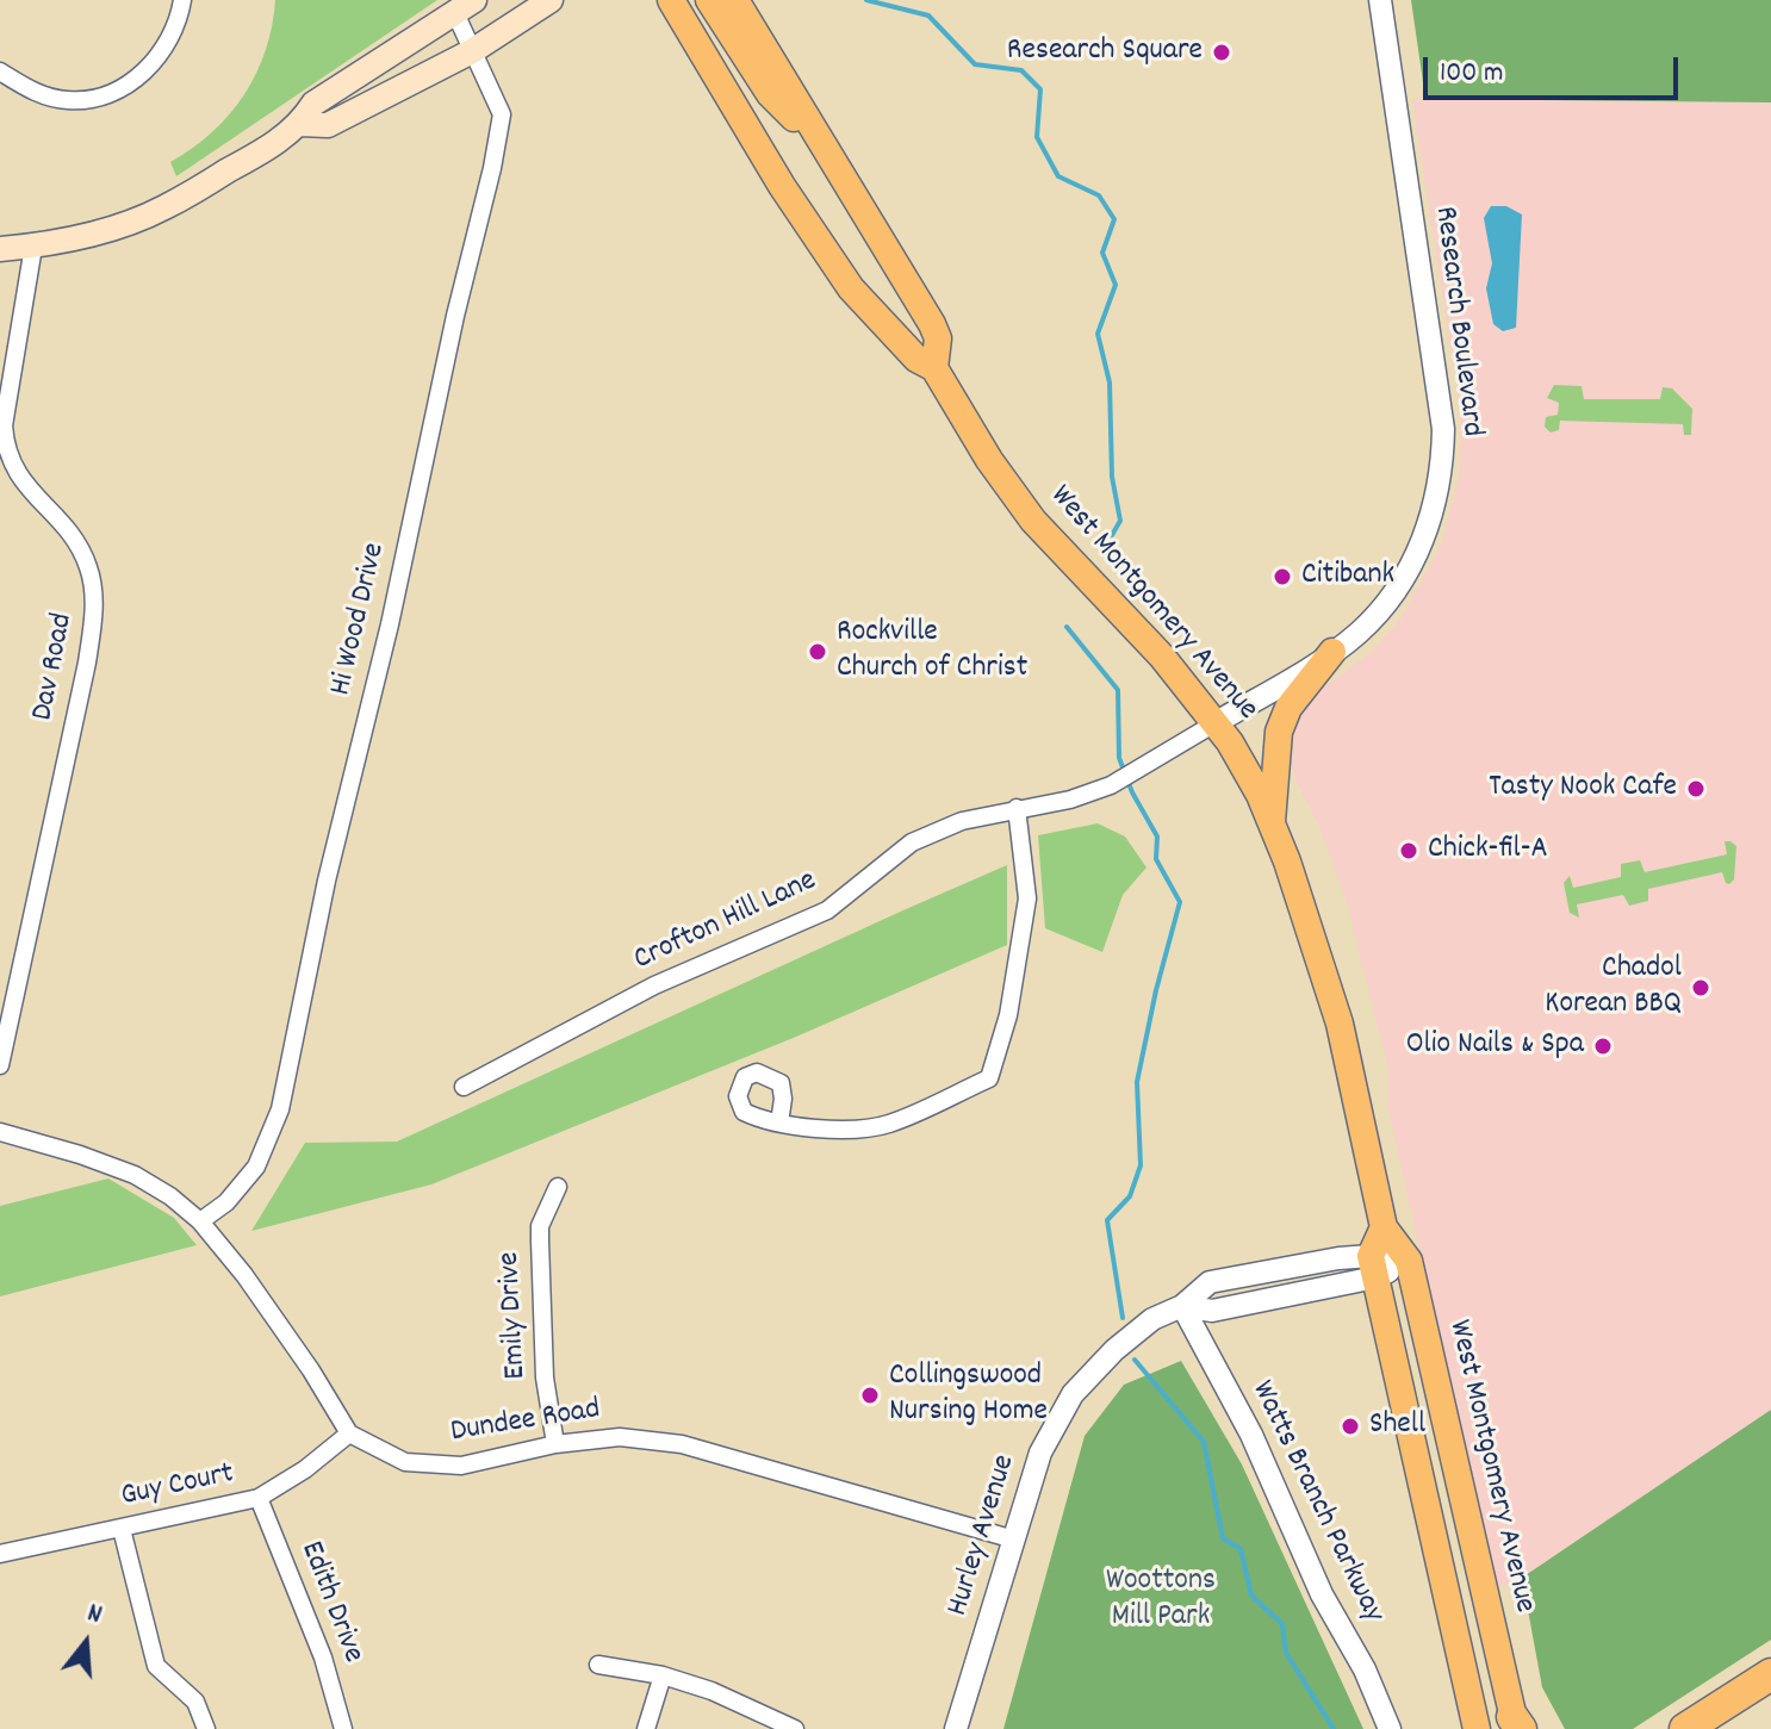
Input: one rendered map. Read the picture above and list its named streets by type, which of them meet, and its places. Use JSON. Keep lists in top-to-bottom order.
{
  "streets": {
    "main road": ["West Montgomery Avenue"],
    "street": [
      "Research Boulevard",
      "Hi Wood Drive",
      "Dav Road",
      "Crofton Hill Lane",
      "Emily Drive",
      "Dundee Road",
      "Guy Court",
      "Watts Branch Parkway",
      "Hurley Avenue",
      "Edith Drive"
    ]
  },
  "crossings": [
    ["Research Boulevard", "West Montgomery Avenue"],
    ["Research Boulevard", "Crofton Hill Lane"],
    ["West Montgomery Avenue", "Crofton Hill Lane"],
    ["Emily Drive", "Dundee Road"],
    ["Dundee Road", "Guy Court"],
    ["Dundee Road", "Hurley Avenue"],
    ["Guy Court", "Edith Drive"],
    ["Watts Branch Parkway", "Hurley Avenue"]
  ],
  "parks": ["Woottons Mill Park"],
  "places": [
    "Research Square",
    "Citibank",
    "Rockville Church of Christ",
    "Tasty Nook Cafe",
    "Chick-fil-A",
    "Chadol Korean BBQ",
    "Olio Nails & Spa",
    "Collingswood Nursing Home",
    "Shell"
  ],
  "scale_bar": "100 m",
  "north": "top"
}
